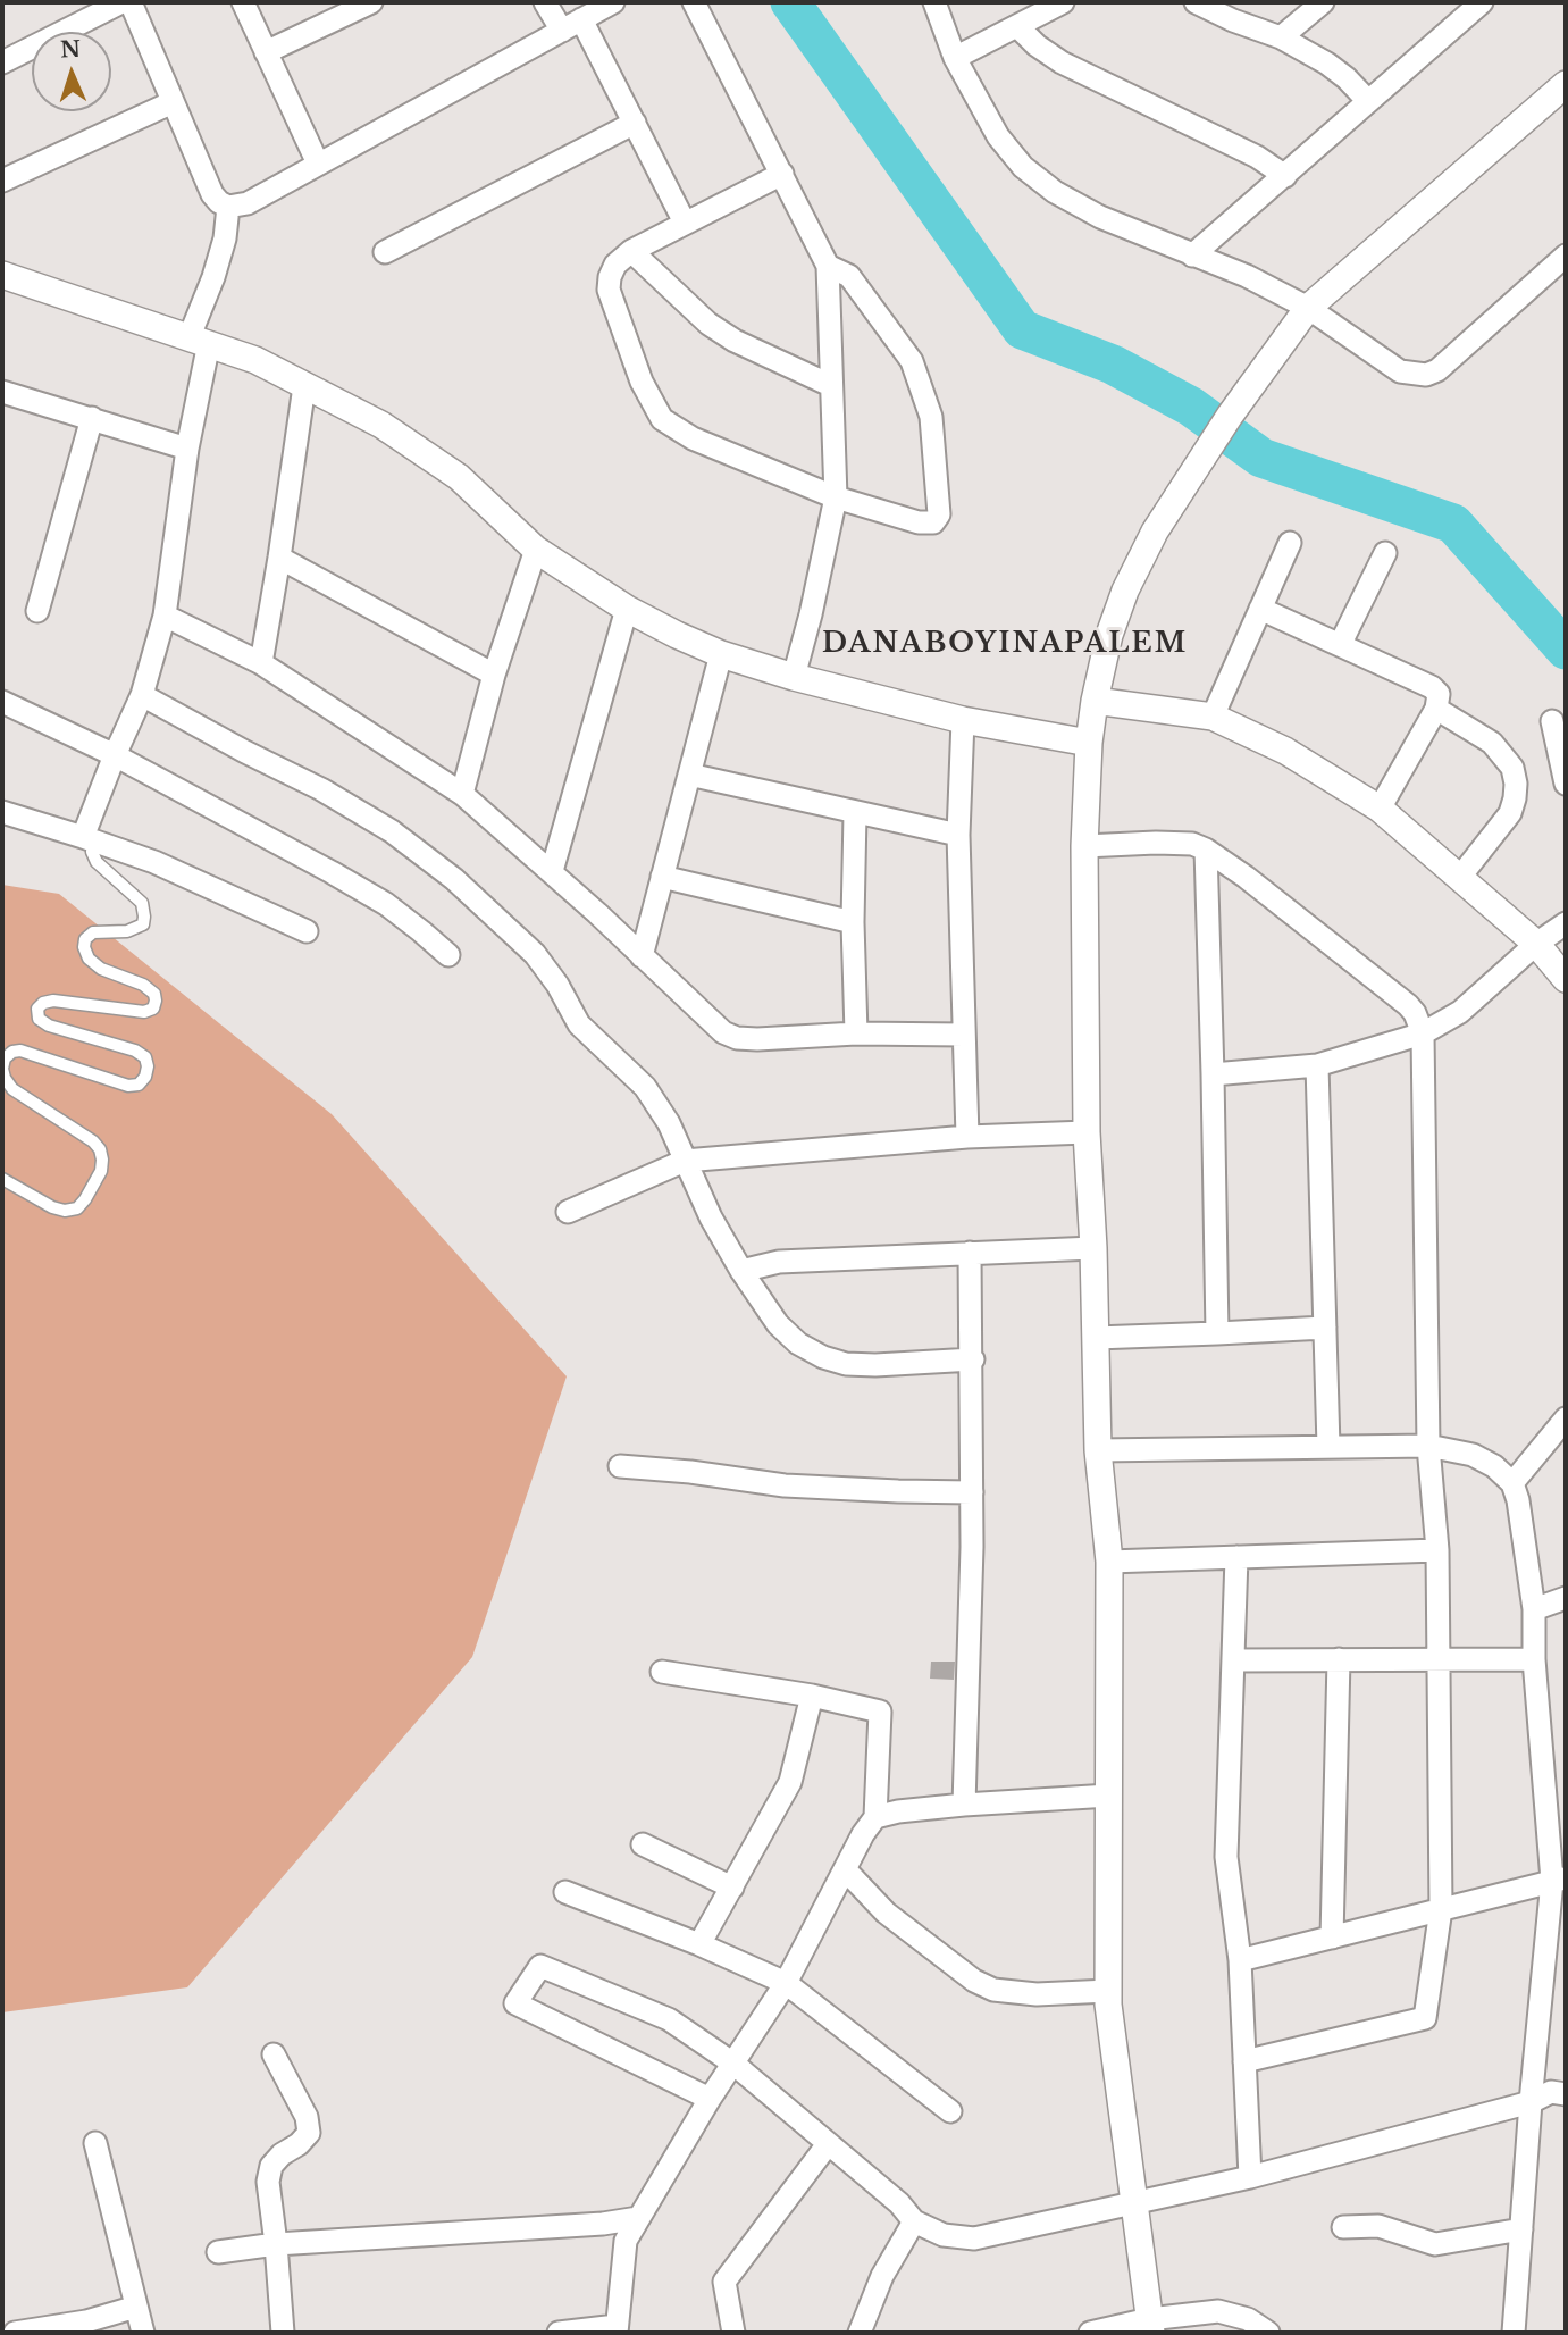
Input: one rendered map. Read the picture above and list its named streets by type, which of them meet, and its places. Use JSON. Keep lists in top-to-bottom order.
{
  "districts": ["DANABOYINAPALEM"],
  "north": "top"
}
